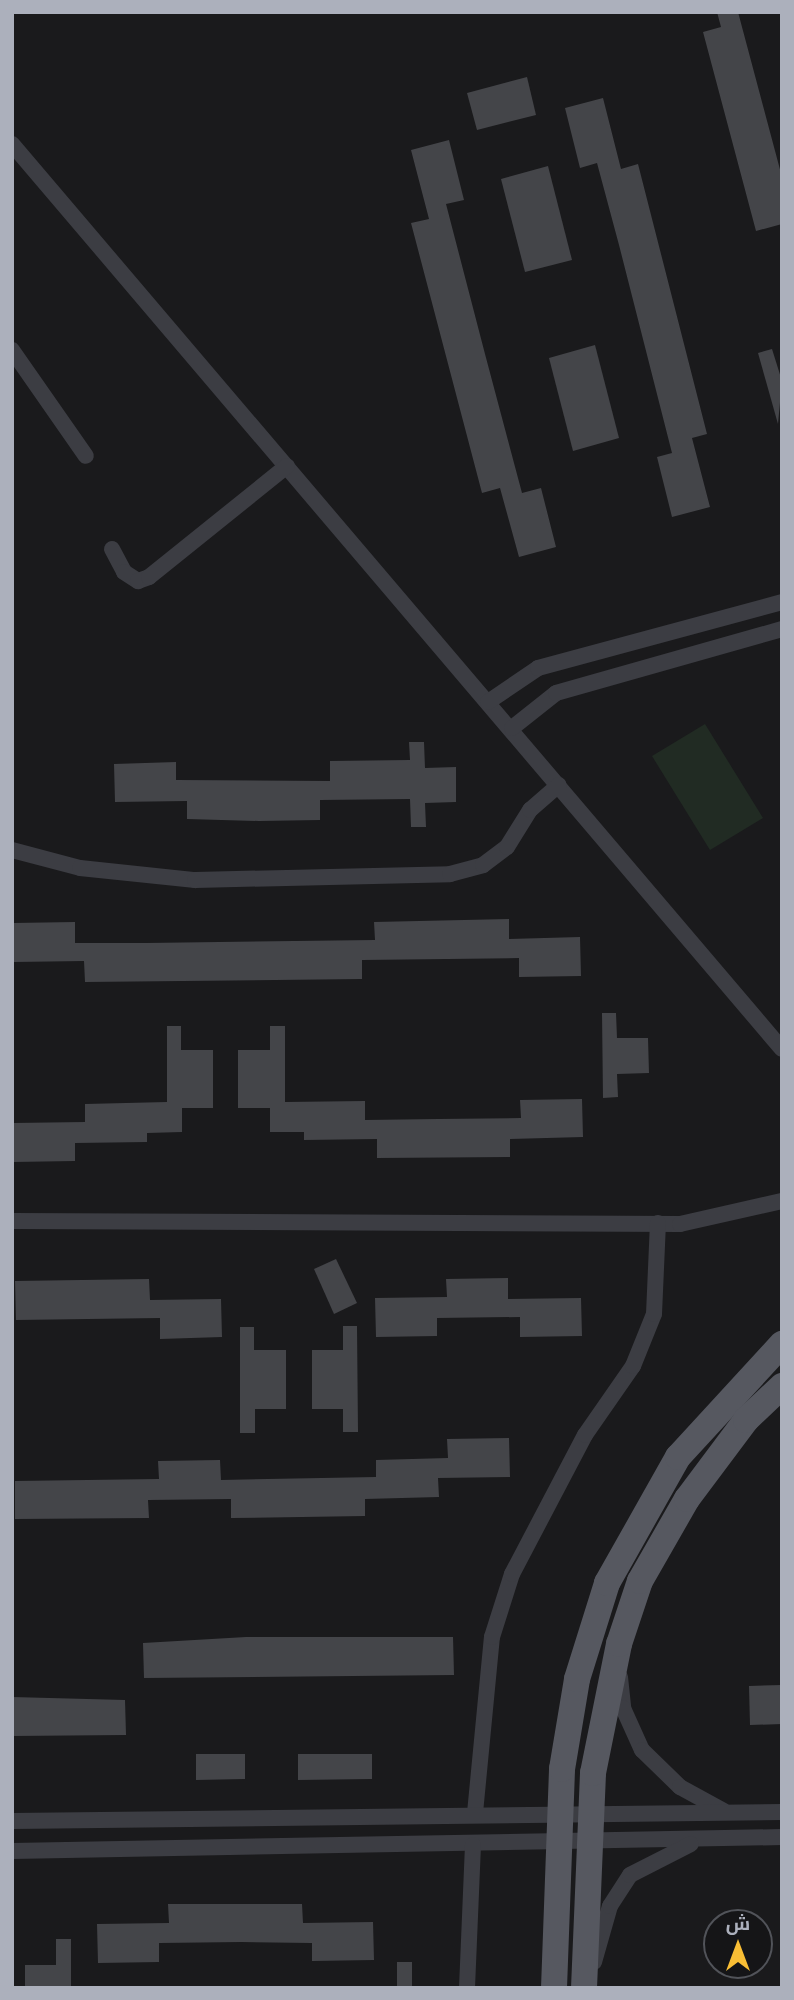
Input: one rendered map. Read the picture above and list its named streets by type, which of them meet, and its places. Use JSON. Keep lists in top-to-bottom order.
{
  "north": "top"
}
